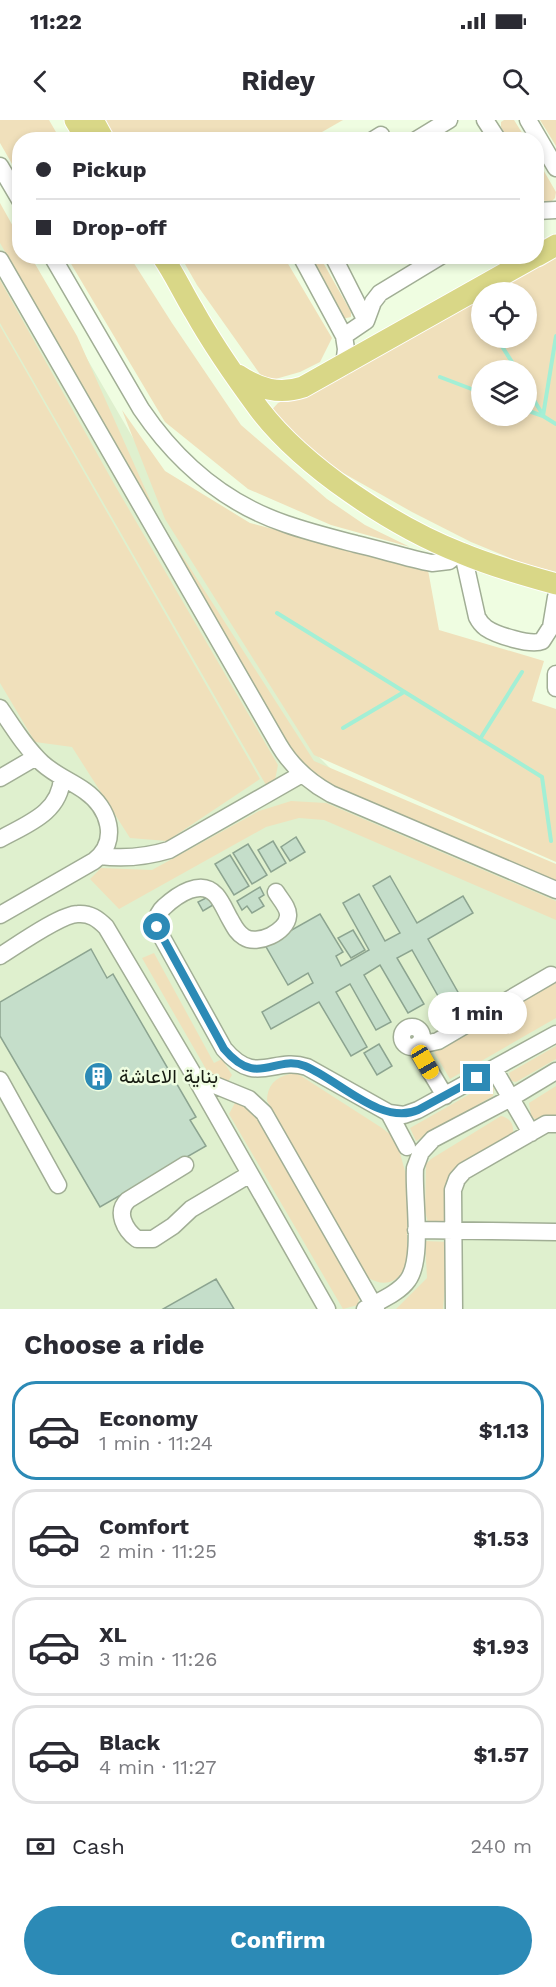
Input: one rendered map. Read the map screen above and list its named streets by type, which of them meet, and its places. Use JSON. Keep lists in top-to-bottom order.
{
  "places": {
    "building": ["بناية الاعاشة"]
  },
  "page": {
    "status": "11:22",
    "header": "Ridey",
    "banner": ["Pickup", "Drop-off"],
    "bubble": "1 min",
    "heading": "Choose a ride",
    "list": [
      {
        "name": "Economy",
        "note": "1 min · 11:24",
        "value": "$1.13"
      },
      {
        "name": "Comfort",
        "note": "2 min · 11:25",
        "value": "$1.53"
      },
      {
        "name": "XL",
        "note": "3 min · 11:26",
        "value": "$1.93"
      },
      {
        "name": "Black",
        "note": "4 min · 11:27",
        "value": "$1.57"
      }
    ],
    "pay": ["Cash", "240 m"],
    "buttons": "Confirm"
  }
}
